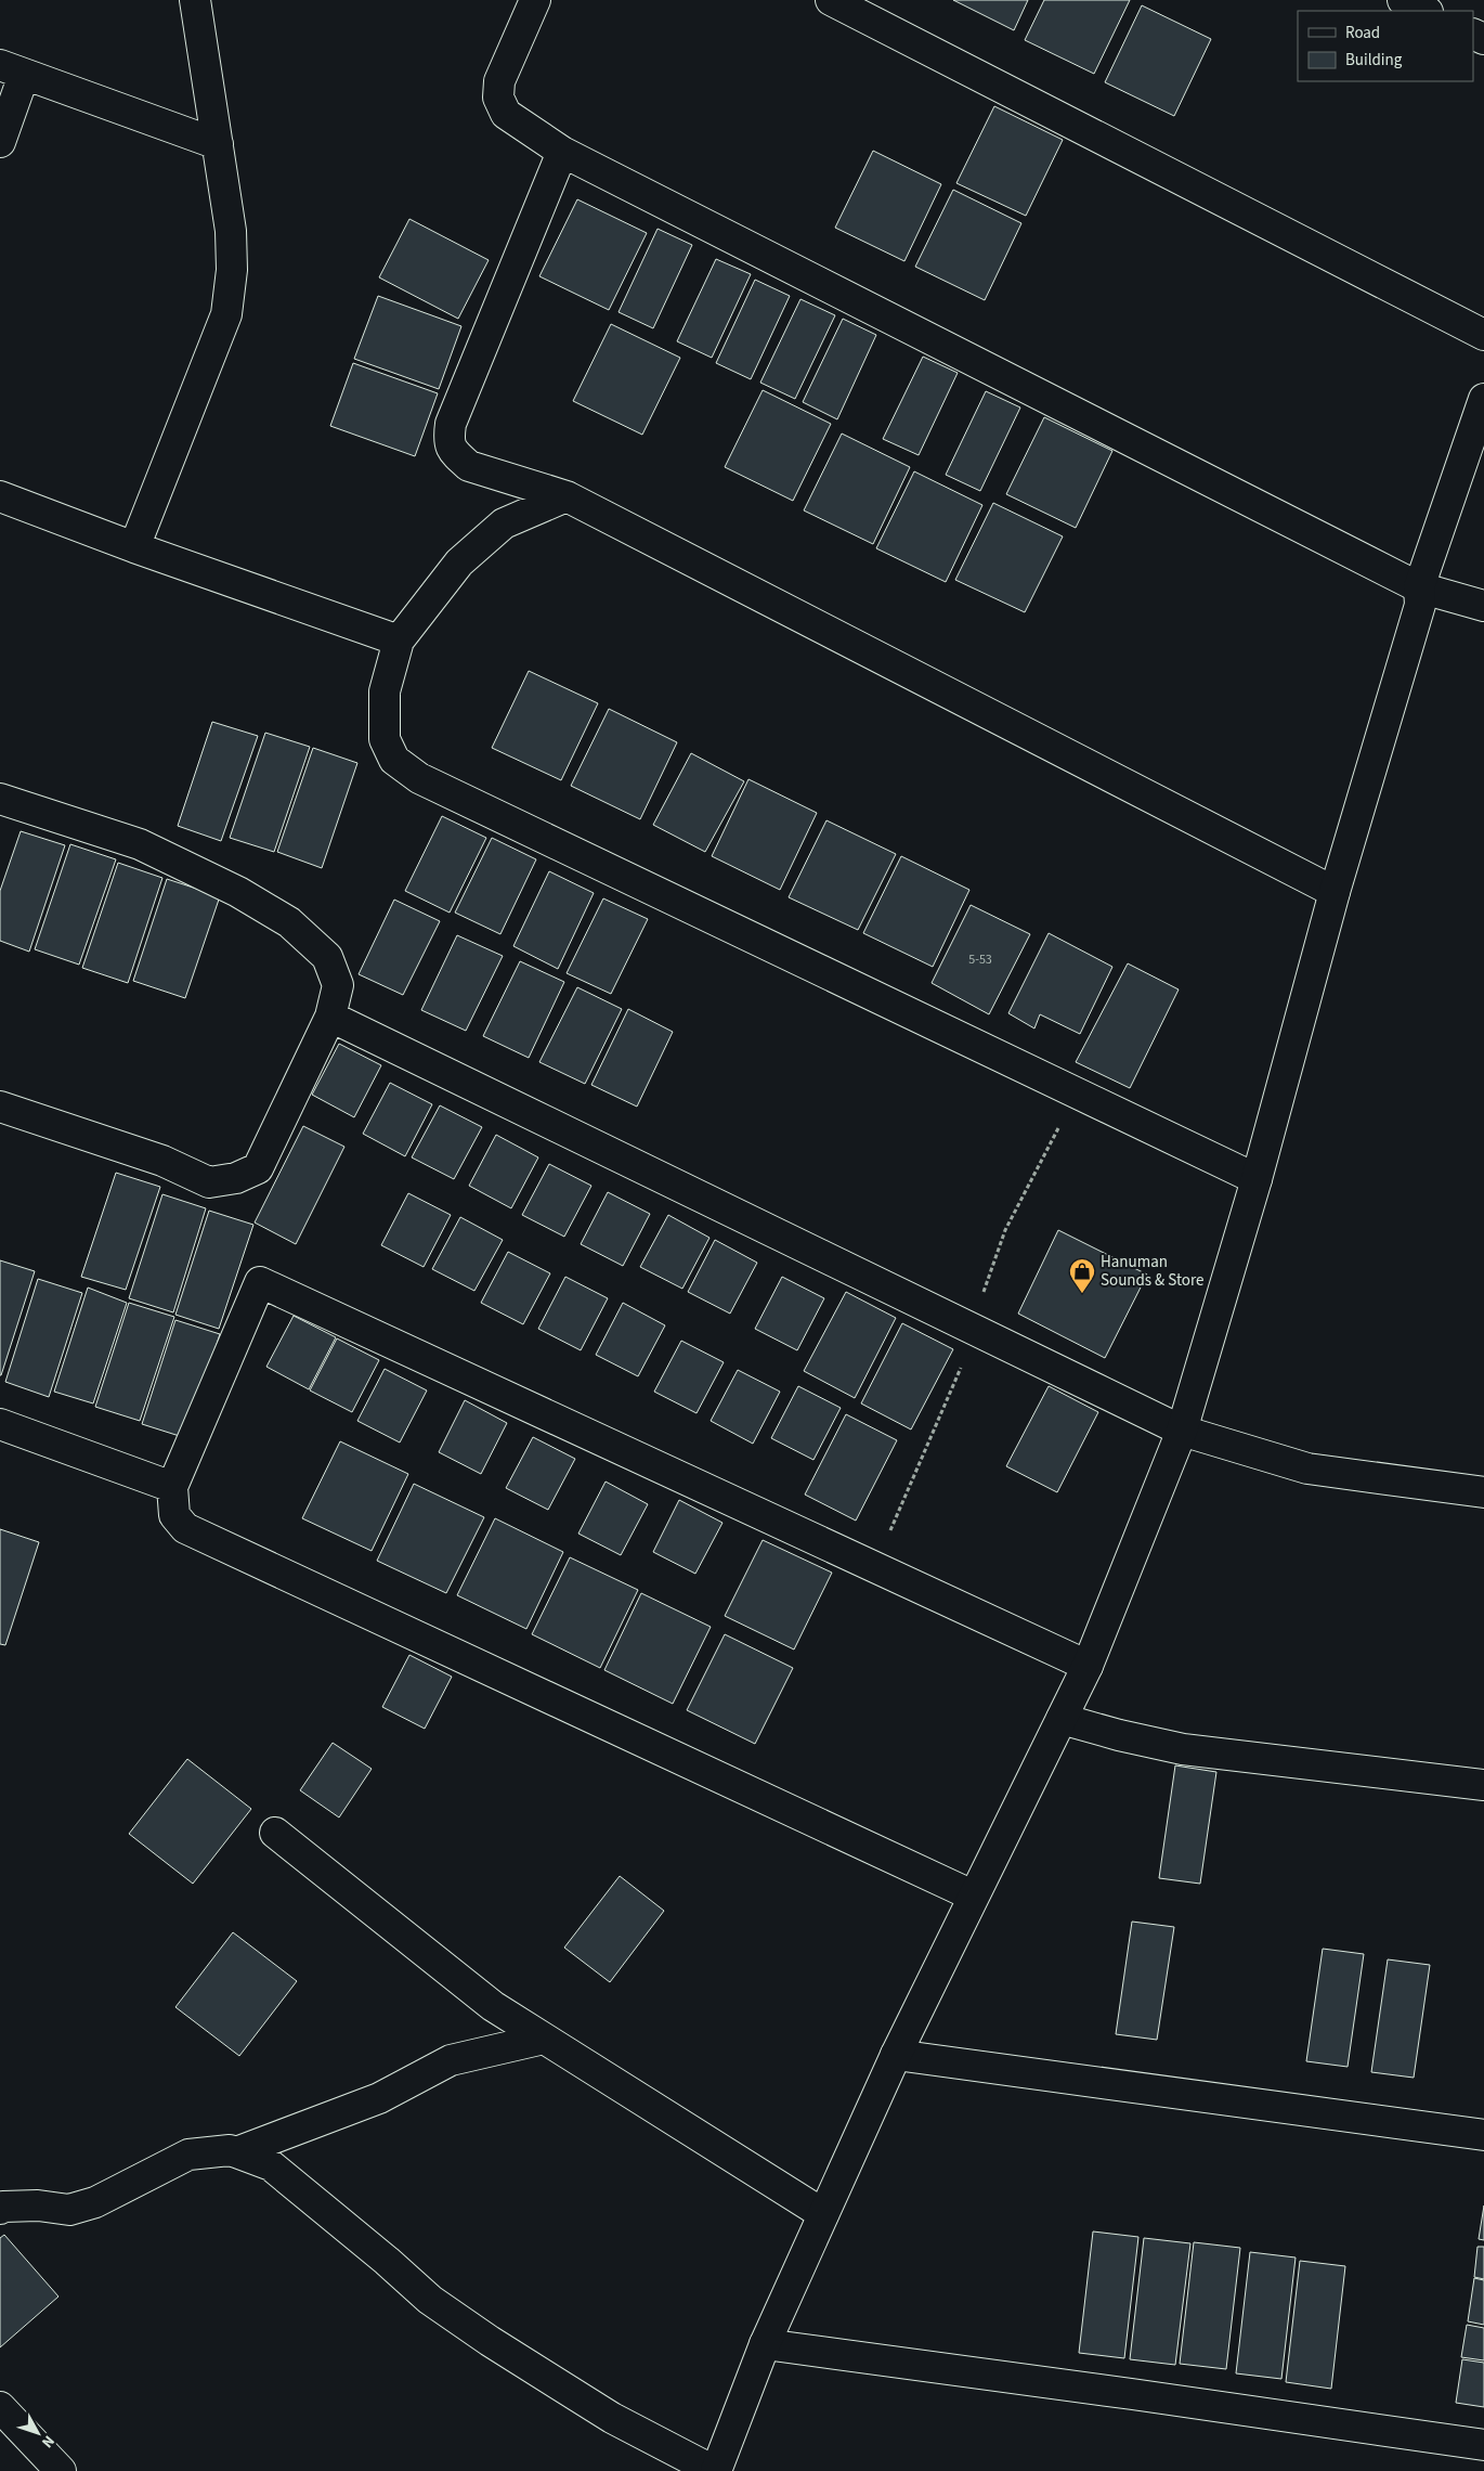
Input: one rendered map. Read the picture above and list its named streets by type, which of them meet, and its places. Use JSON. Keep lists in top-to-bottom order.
{
  "places": {
    "shop": ["Hanuman Sounds & Store"]
  },
  "house_numbers": ["5-53"],
  "legend": ["Road", "Building"],
  "north": "bottom right"
}
